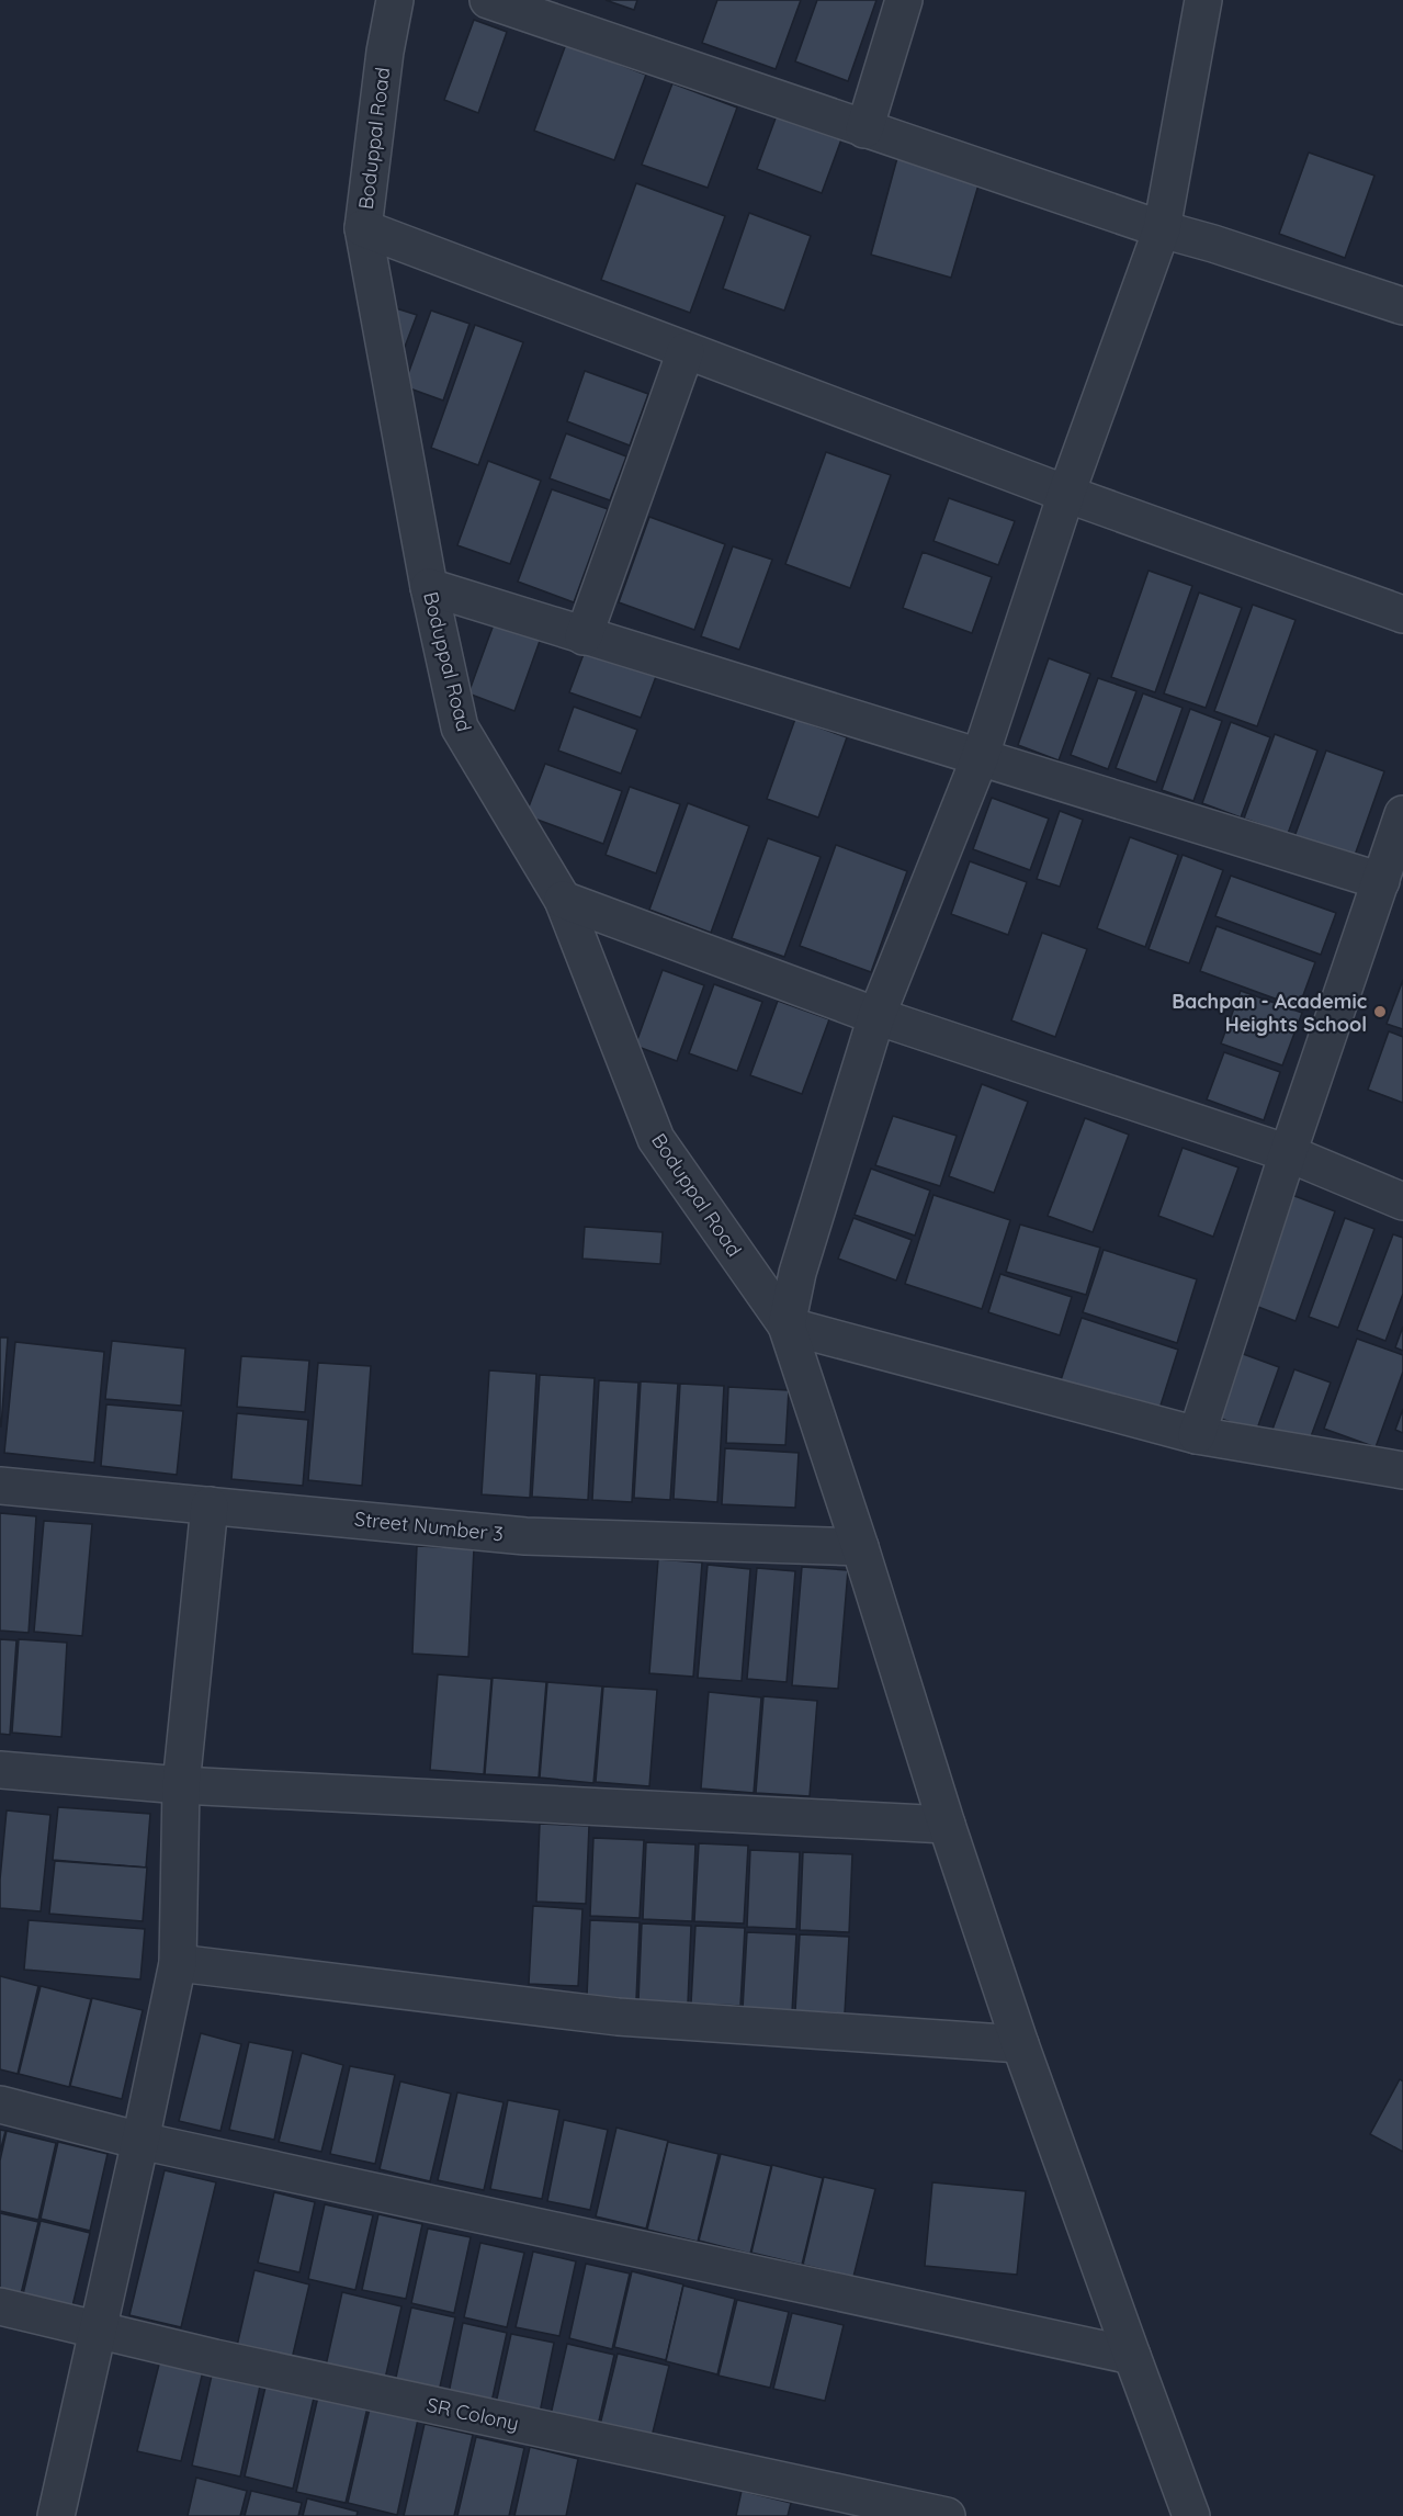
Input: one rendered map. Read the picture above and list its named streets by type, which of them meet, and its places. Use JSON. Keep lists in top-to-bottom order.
{
  "streets": {
    "street": ["Boduppal Road", "Street Number 3", "SR Colony"]
  },
  "places": ["Bachpan - Academic Heights School"]
}
